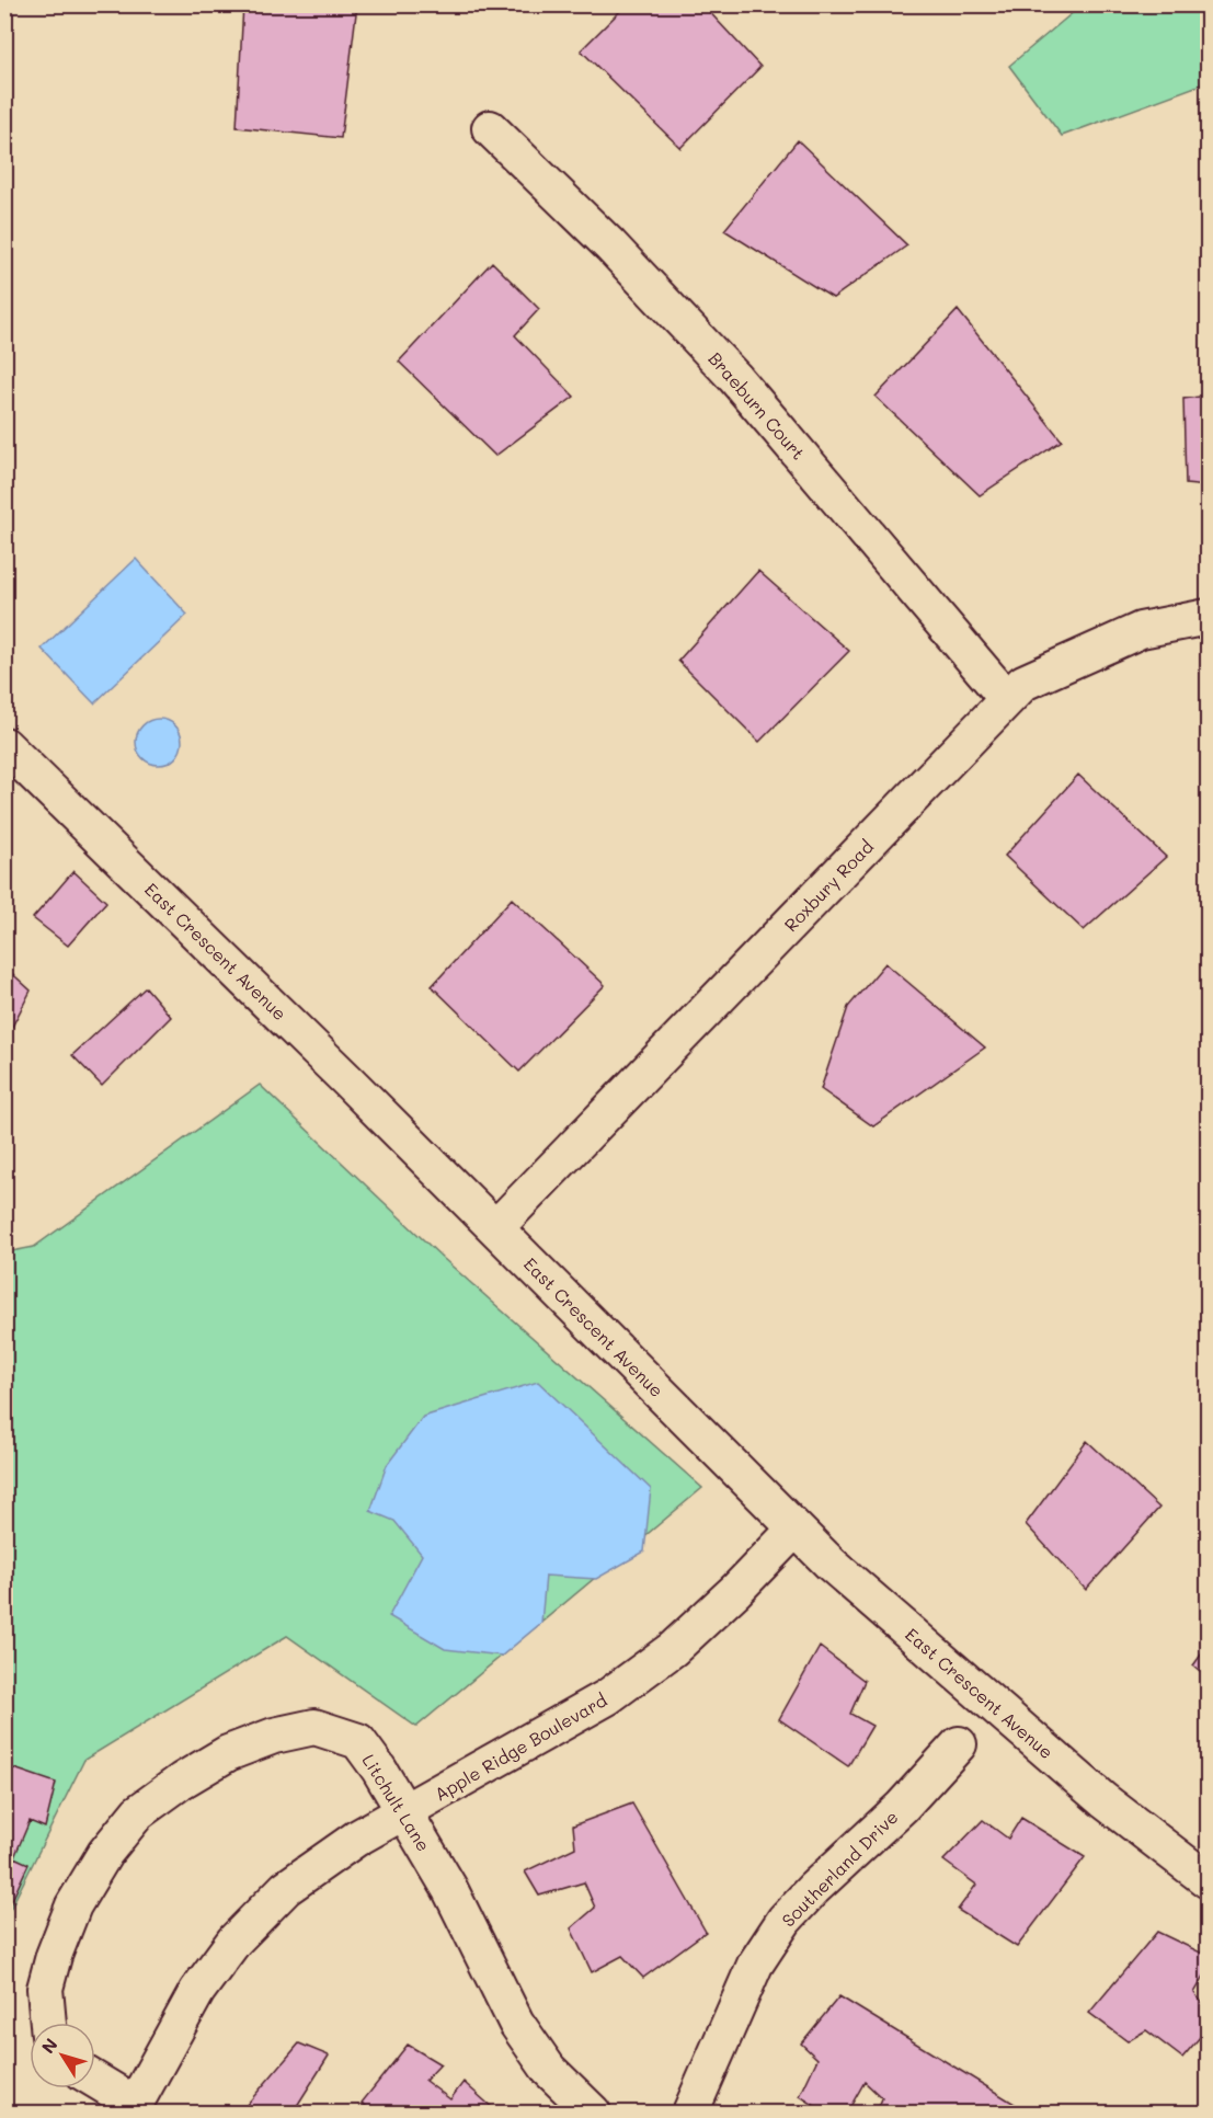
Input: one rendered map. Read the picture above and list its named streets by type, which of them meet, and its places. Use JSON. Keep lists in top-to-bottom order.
{
  "streets": {
    "street": [
      "Braeburn Court",
      "Roxbury Road",
      "East Crescent Avenue",
      "Apple Ridge Boulevard",
      "Litchult Lane",
      "Southerland Drive"
    ]
  },
  "crossings": [
    ["Braeburn Court", "Roxbury Road"],
    ["Roxbury Road", "East Crescent Avenue"],
    ["East Crescent Avenue", "Apple Ridge Boulevard"],
    ["Apple Ridge Boulevard", "Litchult Lane"]
  ],
  "north": "top left"
}
